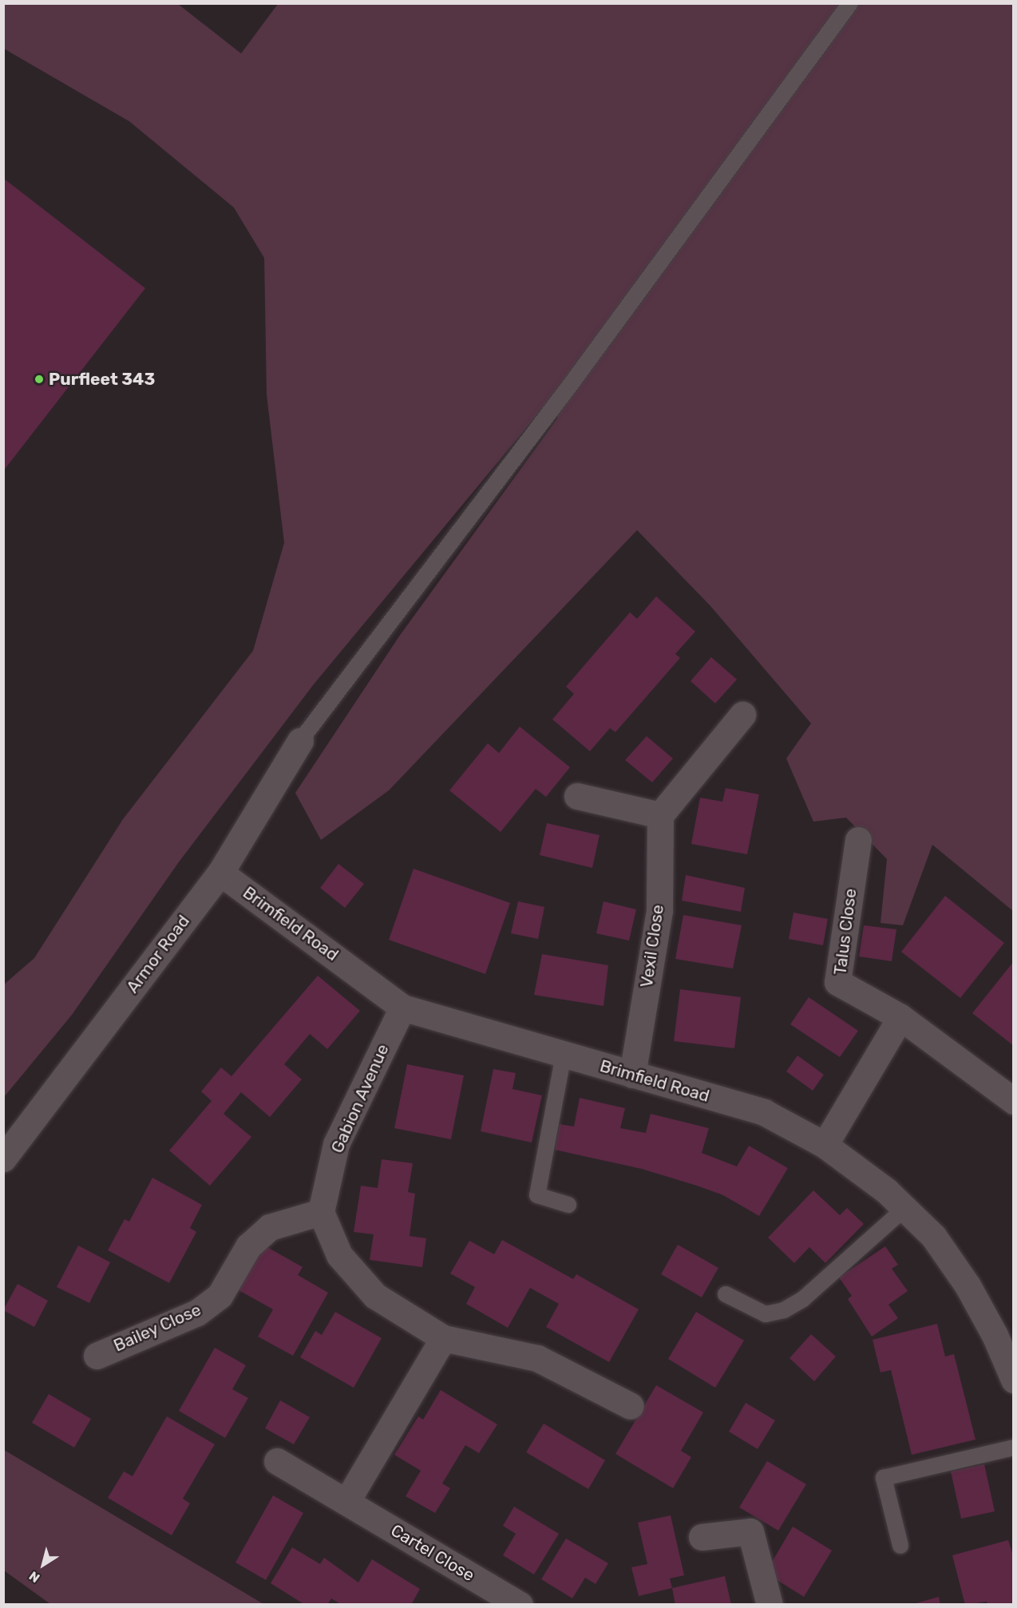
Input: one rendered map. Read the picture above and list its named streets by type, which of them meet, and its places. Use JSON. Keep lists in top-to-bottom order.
{
  "streets": {
    "street": [
      "Brimfield Road",
      "Talus Close",
      "Vexil Close",
      "Armor Road",
      "Gabion Avenue",
      "Bailey Close",
      "Cartel Close"
    ]
  },
  "crossings": [
    ["Brimfield Road", "Vexil Close"],
    ["Brimfield Road", "Armor Road"],
    ["Brimfield Road", "Gabion Avenue"],
    ["Gabion Avenue", "Bailey Close"]
  ],
  "places": ["Purfleet 343"],
  "north": "bottom left"
}
